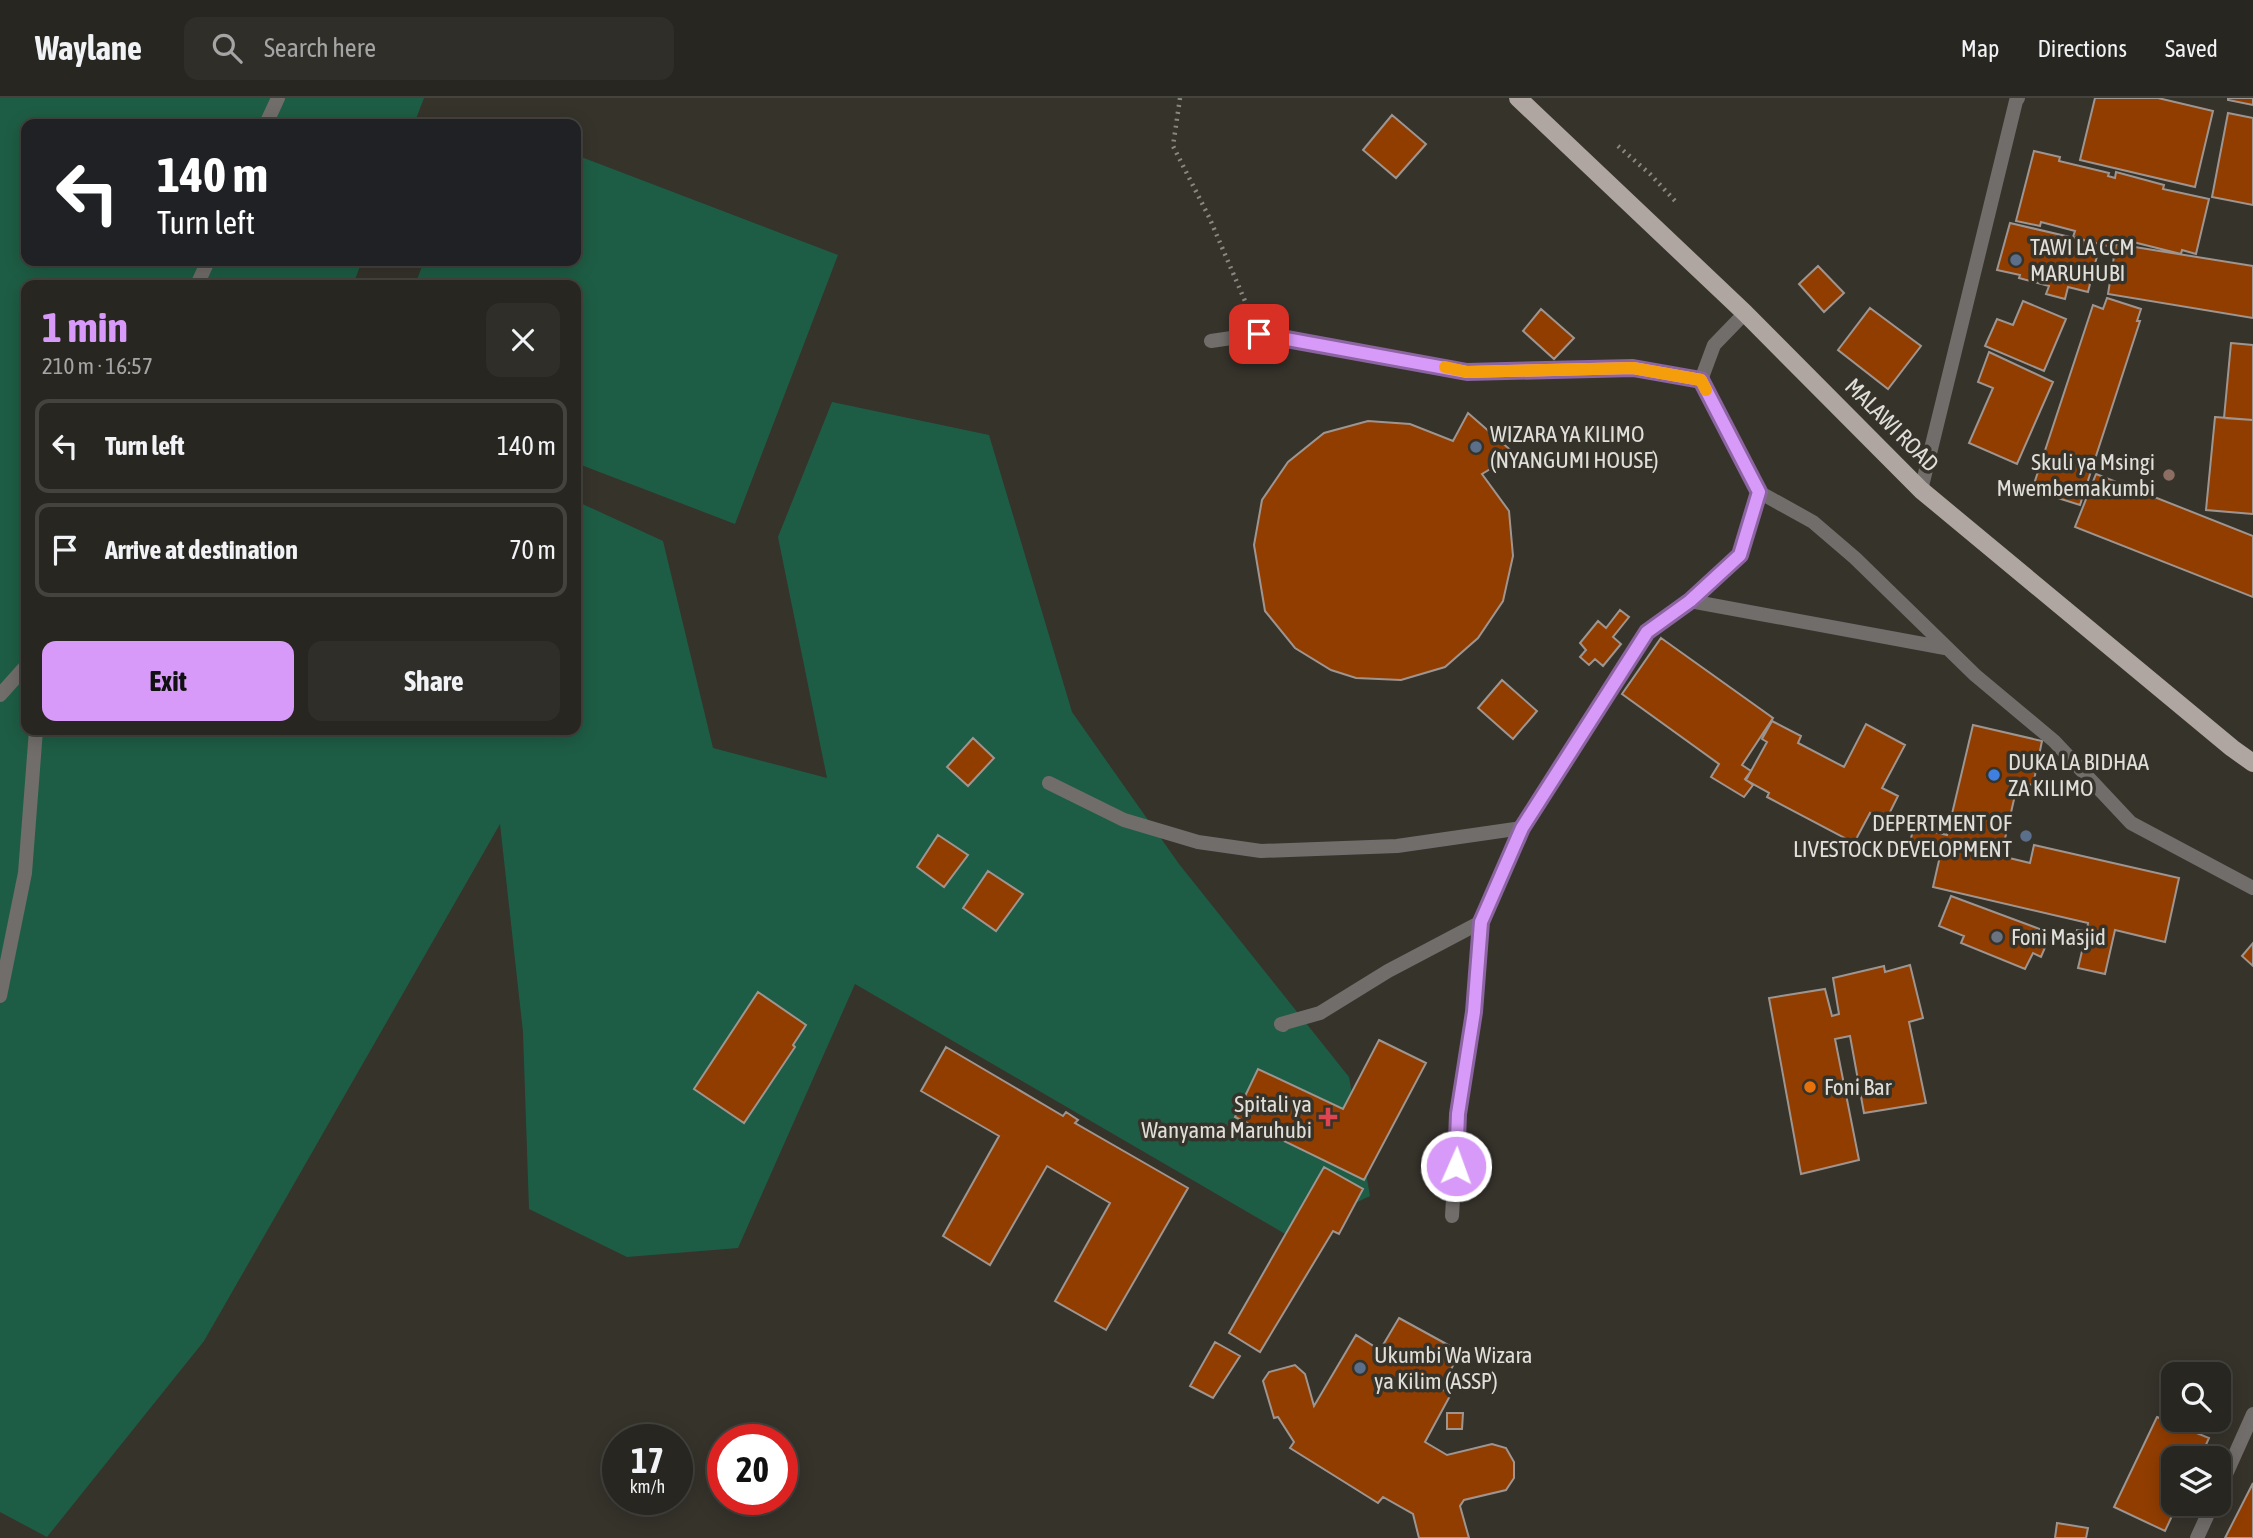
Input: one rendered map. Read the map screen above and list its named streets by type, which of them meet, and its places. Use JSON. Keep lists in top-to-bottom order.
{
  "streets": {
    "main road": ["MALAWI ROAD"]
  },
  "places": {
    "other": [
      "TAWI LA CCM MARUHUBI",
      "WIZARA YA KILIMO (NYANGUMI HOUSE)",
      "Skuli ya Msingi Mwembemakumbi",
      "DUKA LA BIDHAA ZA KILIMO",
      "DEPERTMENT OF LIVESTOCK DEVELOPMENT",
      "Foni Masjid",
      "Foni Bar",
      "Ukumbi Wa Wizara ya Kilim (ASSP)"
    ],
    "health": ["Spitali ya Wanyama Maruhubi"]
  },
  "page": {
    "header": "Waylane",
    "search": "Search here",
    "nav": ["Map", "Directions", "Saved"],
    "turn": ["140 m", "Turn left"],
    "heading": ["1 min", "210 m · 16:57"],
    "list": [
      {
        "name": "Turn left",
        "value": "140 m"
      },
      {
        "name": "Arrive at destination",
        "value": "70 m"
      }
    ],
    "buttons": ["Exit", "Share"],
    "speed": "17 km/h",
    "limit": "20"
  }
}
